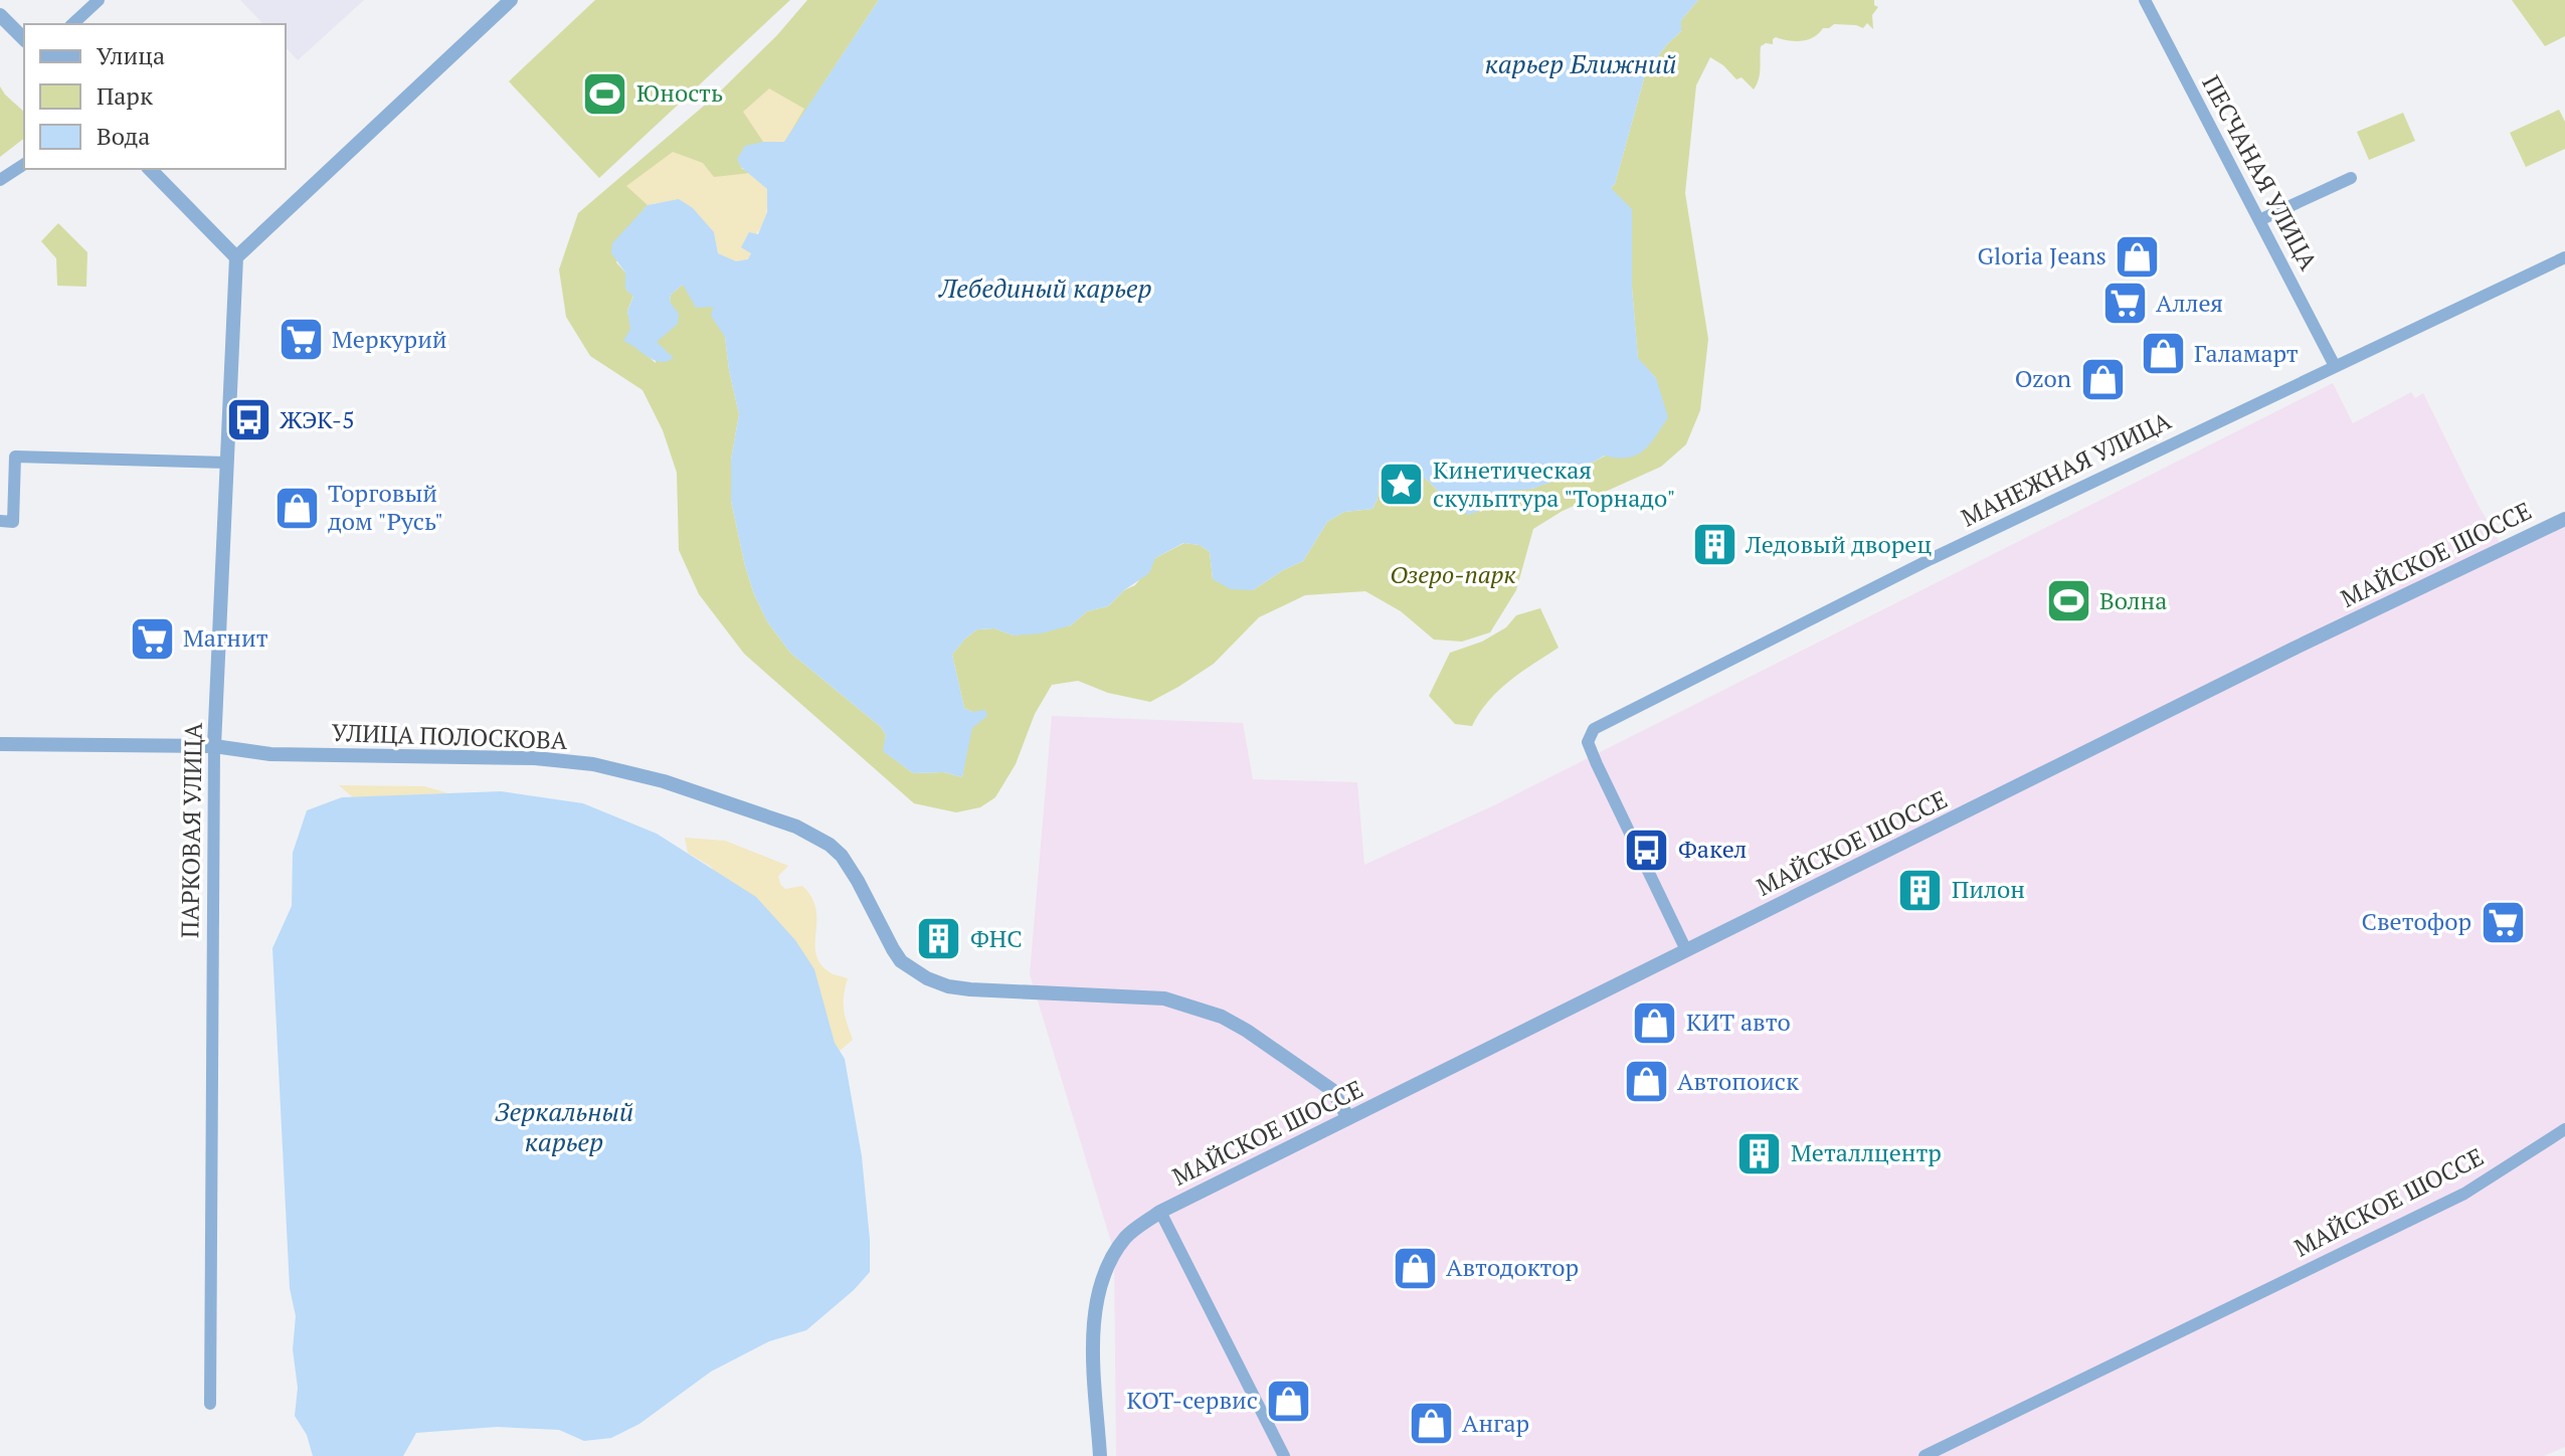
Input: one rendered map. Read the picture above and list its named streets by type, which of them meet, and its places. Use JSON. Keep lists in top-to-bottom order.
{
  "streets": {
    "street": [
      "ПЕСЧАНАЯ УЛИЦА",
      "МАНЕЖНАЯ УЛИЦА",
      "МАЙСКОЕ ШОССЕ",
      "УЛИЦА ПОЛОСКОВА",
      "ПАРКОВАЯ УЛИЦА"
    ]
  },
  "crossings": [
    ["ПЕСЧАНАЯ УЛИЦА", "МАНЕЖНАЯ УЛИЦА"],
    ["МАНЕЖНАЯ УЛИЦА", "МАЙСКОЕ ШОССЕ"],
    ["МАЙСКОЕ ШОССЕ", "УЛИЦА ПОЛОСКОВА"],
    ["УЛИЦА ПОЛОСКОВА", "ПАРКОВАЯ УЛИЦА"]
  ],
  "water": ["карьер Ближний", "Лебединый карьер", "Зеркальный карьер"],
  "parks": ["Озеро-парк"],
  "places": {
    "sports": ["Юность", "Волна"],
    "shop": [
      "Gloria Jeans",
      "Галамарт",
      "Ozon",
      "Торговый дом \"Русь\"",
      "КИТ авто",
      "Автопоиск",
      "Автодоктор",
      "КОТ-сервис",
      "Ангар"
    ],
    "supermarket": [
      "Аллея",
      "Меркурий",
      "Магнит",
      "Светофор"
    ],
    "bus stop": ["ЖЭК-5", "Факел"],
    "place": ["Кинетическая скульптура \"Торнадо\""],
    "building": [
      "Ледовый дворец",
      "Пилон",
      "ФНС",
      "Металлцентр"
    ]
  },
  "legend": ["Улица", "Парк", "Вода"]
}
